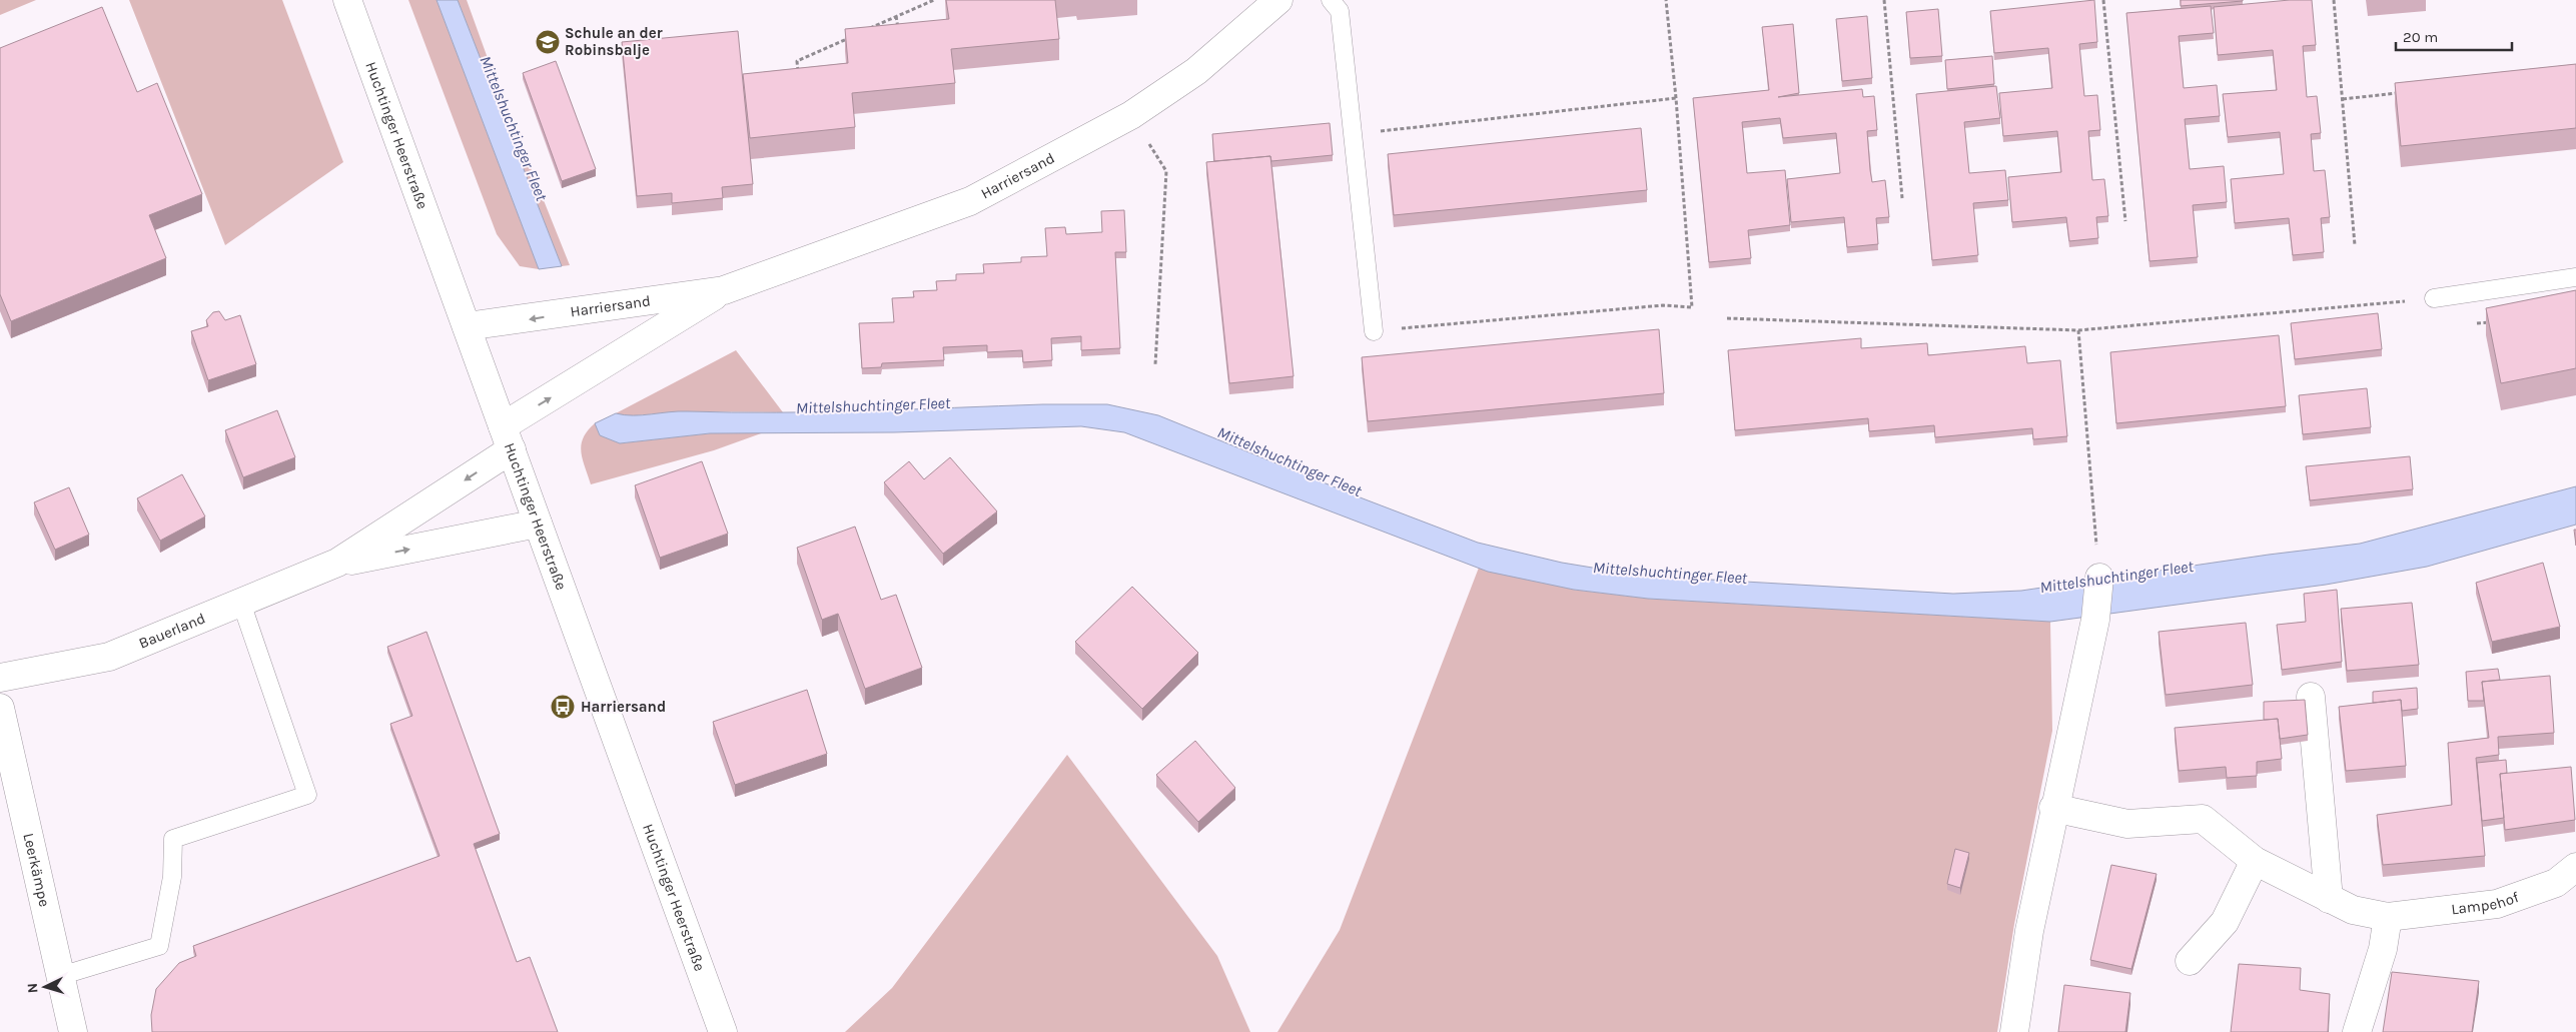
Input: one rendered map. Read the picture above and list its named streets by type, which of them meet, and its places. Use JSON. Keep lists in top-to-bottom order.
{
  "streets": {
    "street": [
      "Huchtinger Heerstraße",
      "Harriersand",
      "Bauerland",
      "Leerkämpe",
      "Lampehof"
    ]
  },
  "crossings": [
    ["Huchtinger Heerstraße", "Harriersand"],
    ["Huchtinger Heerstraße", "Bauerland"],
    ["Harriersand", "Bauerland"]
  ],
  "water": ["Mittelshuchtinger Fleet"],
  "places": {
    "school or university": ["Schule an der Robinsbalje"],
    "bus stop": ["Harriersand"]
  },
  "scale_bar": "20 m",
  "north": "left"
}
